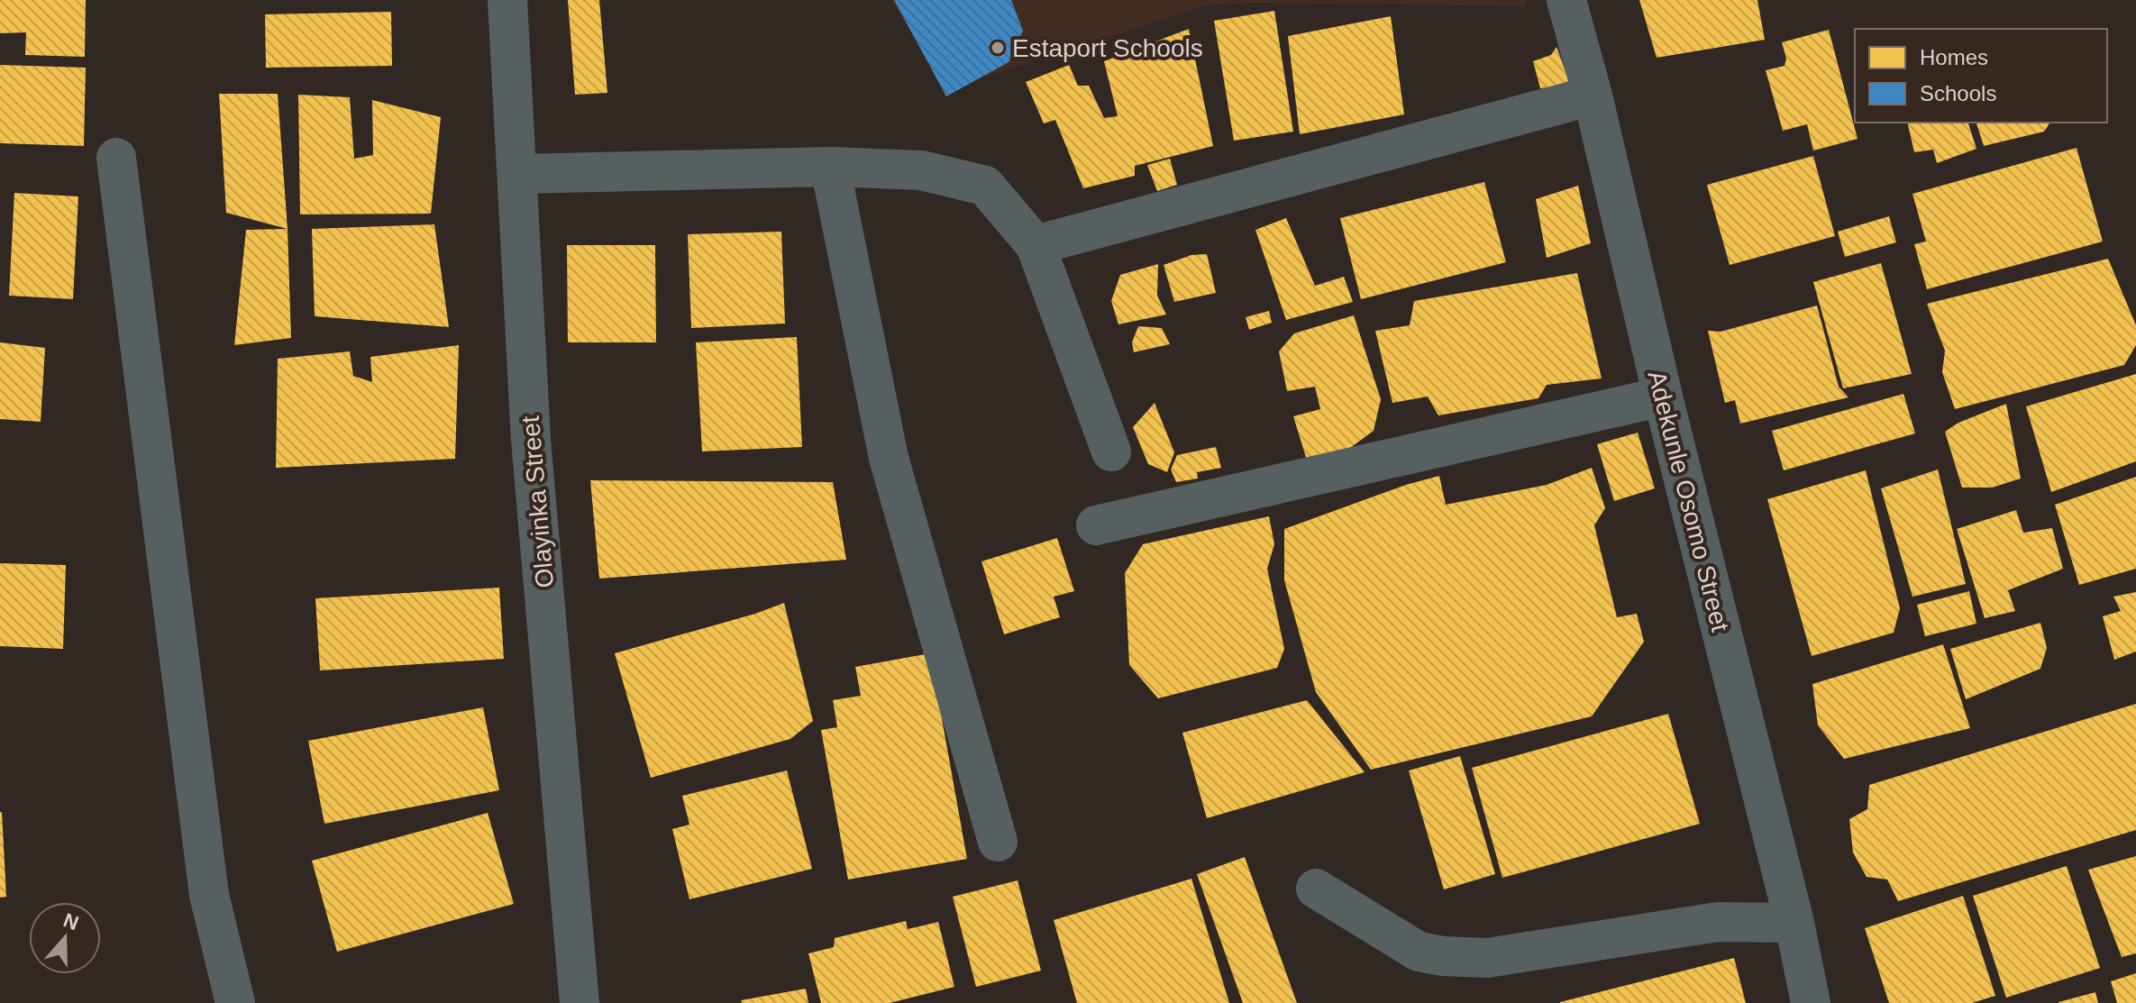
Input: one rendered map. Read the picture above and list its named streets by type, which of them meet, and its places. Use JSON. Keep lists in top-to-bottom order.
{
  "streets": {
    "street": ["Adekunle Osomo Street", "Olayinka Street"]
  },
  "places": ["Estaport Schools"],
  "legend": ["Homes", "Schools"],
  "north": "top"
}
